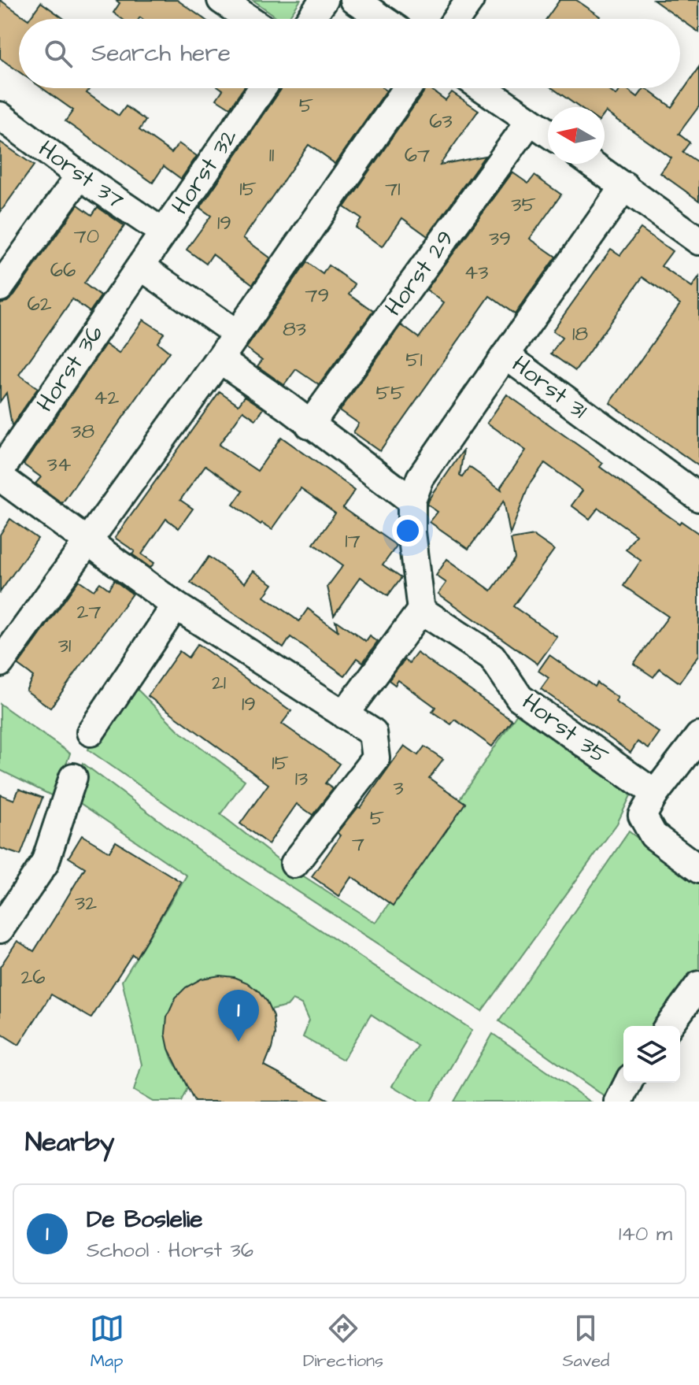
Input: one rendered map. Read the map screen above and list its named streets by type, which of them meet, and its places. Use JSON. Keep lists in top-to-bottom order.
{
  "streets": {
    "street": [
      "Horst 32",
      "Horst 37",
      "Horst 29",
      "Horst 36",
      "Horst 31",
      "Horst 35"
    ]
  },
  "crossings": [
    ["Horst 32", "Horst 37"],
    ["Horst 32", "Horst 36"]
  ],
  "house_numbers": [
    "5",
    "63",
    "11",
    "67",
    "15",
    "71",
    "35",
    "19",
    "70",
    "39",
    "66",
    "43",
    "79",
    "62",
    "83",
    "18",
    "51",
    "55",
    "42",
    "38",
    "34",
    "17",
    "27",
    "31",
    "21",
    "19",
    "15",
    "13",
    "3",
    "5",
    "7",
    "32",
    "26"
  ],
  "north": "left",
  "page": {
    "search": "Search here",
    "pins": "1",
    "heading": "Nearby",
    "list": [
      {
        "mark": "1",
        "name": "De Boslelie",
        "note": "School · Horst 36",
        "value": "140 m"
      }
    ],
    "nav": ["Map", "Directions", "Saved"]
  }
}
